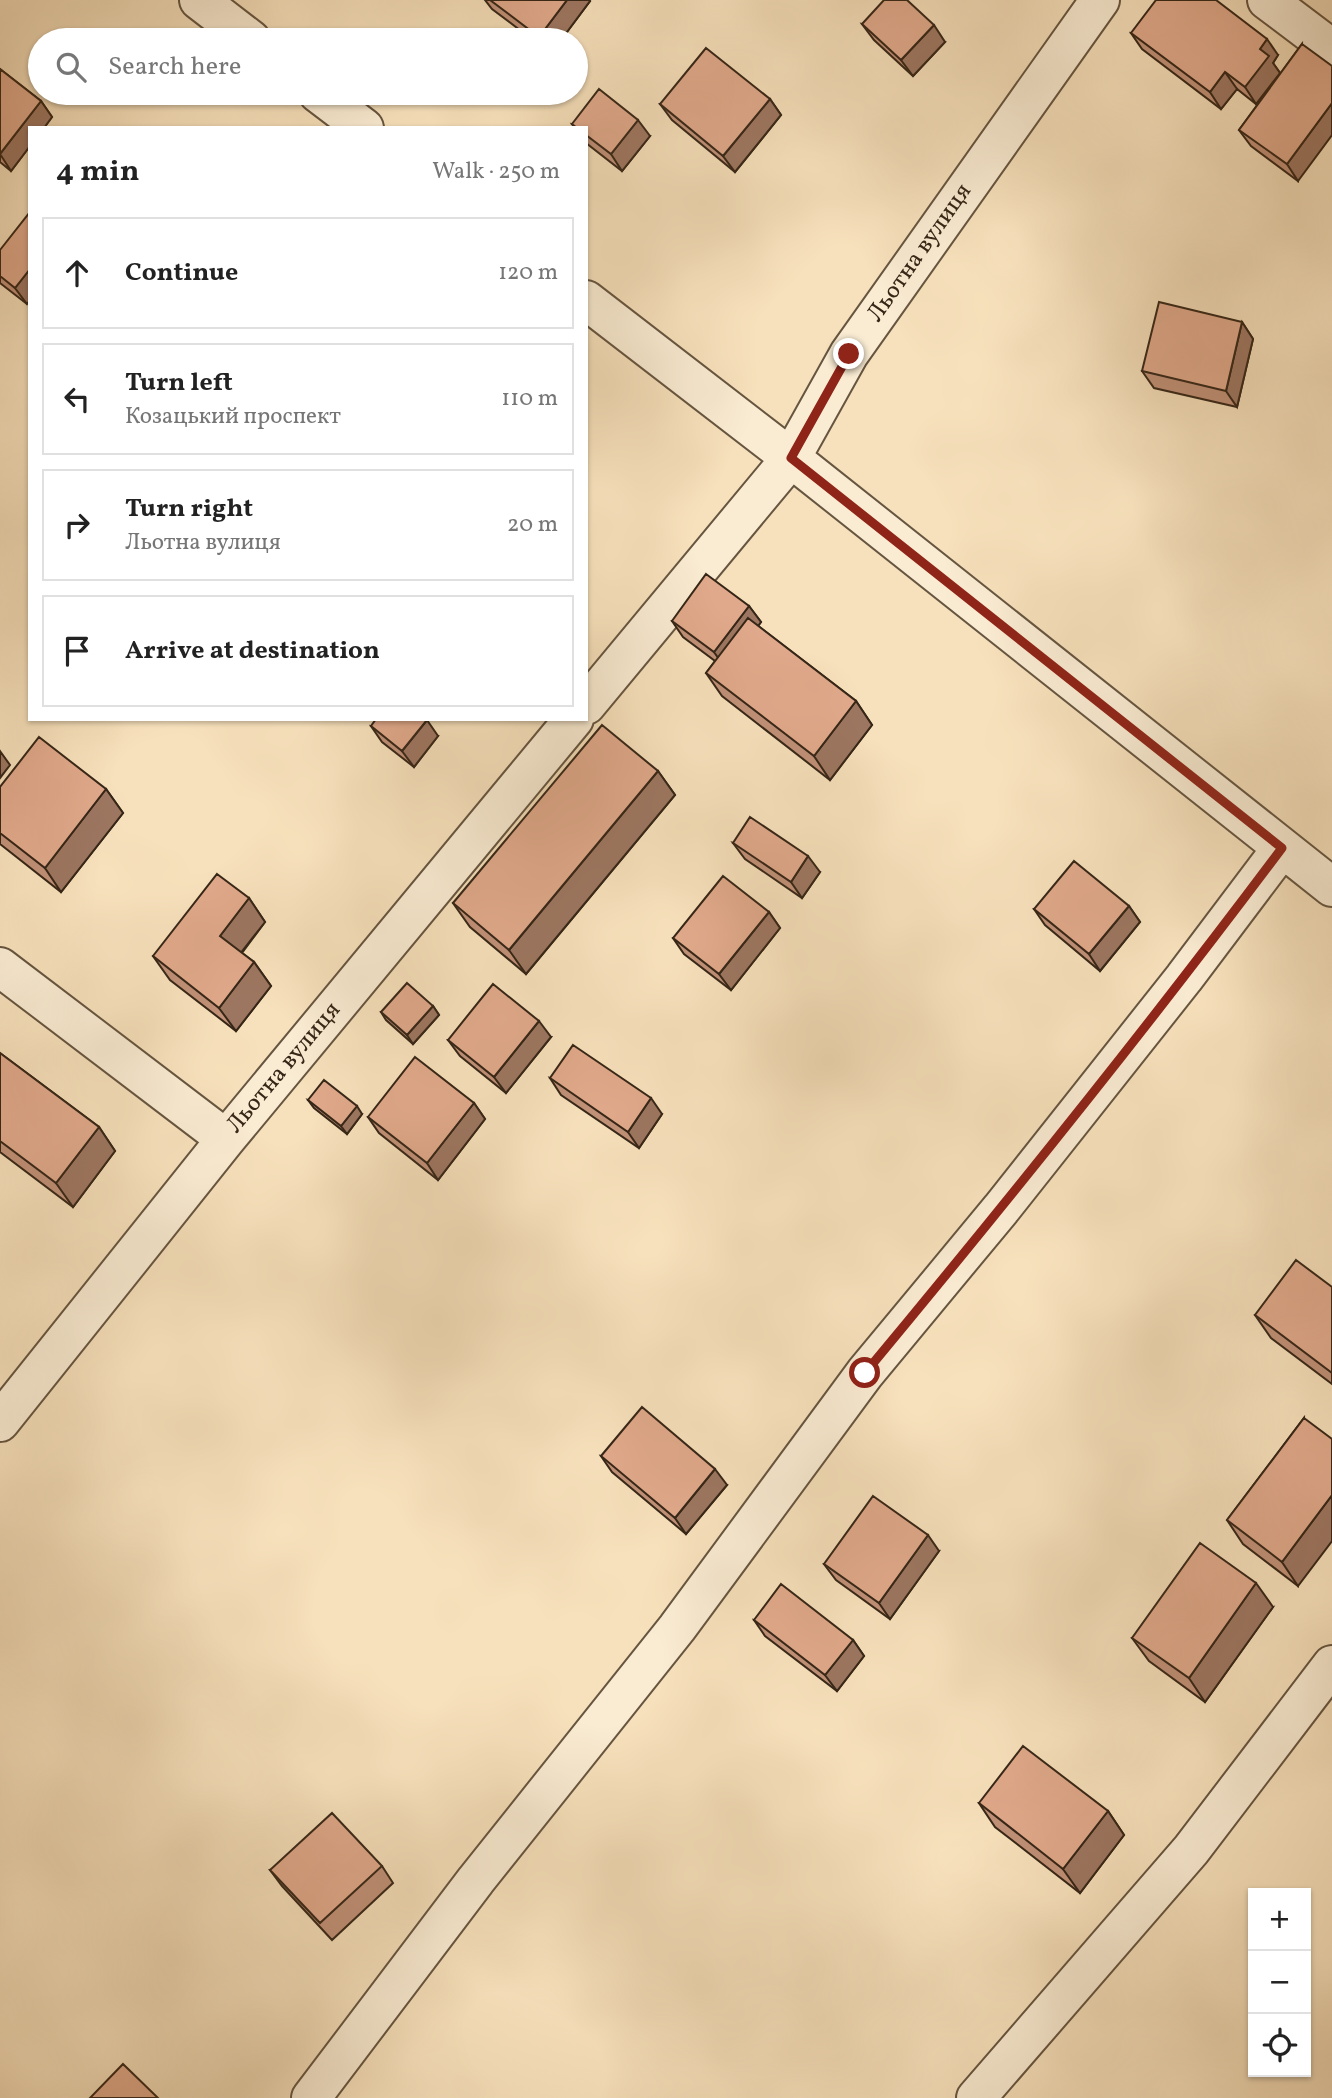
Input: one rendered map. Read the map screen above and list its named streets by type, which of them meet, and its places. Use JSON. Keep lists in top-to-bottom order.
{
  "streets": {
    "street": ["Льотна вулиця"]
  },
  "page": {
    "search": "Search here",
    "heading": ["4 min", "Walk · 250 m"],
    "list": [
      ["Continue", "120 m"],
      ["Turn left", "Козацький проспект", "110 m"],
      ["Turn right", "Льотна вулиця", "20 m"],
      "Arrive at destination"
    ],
    "map_buttons": ["+", "−"]
  }
}
